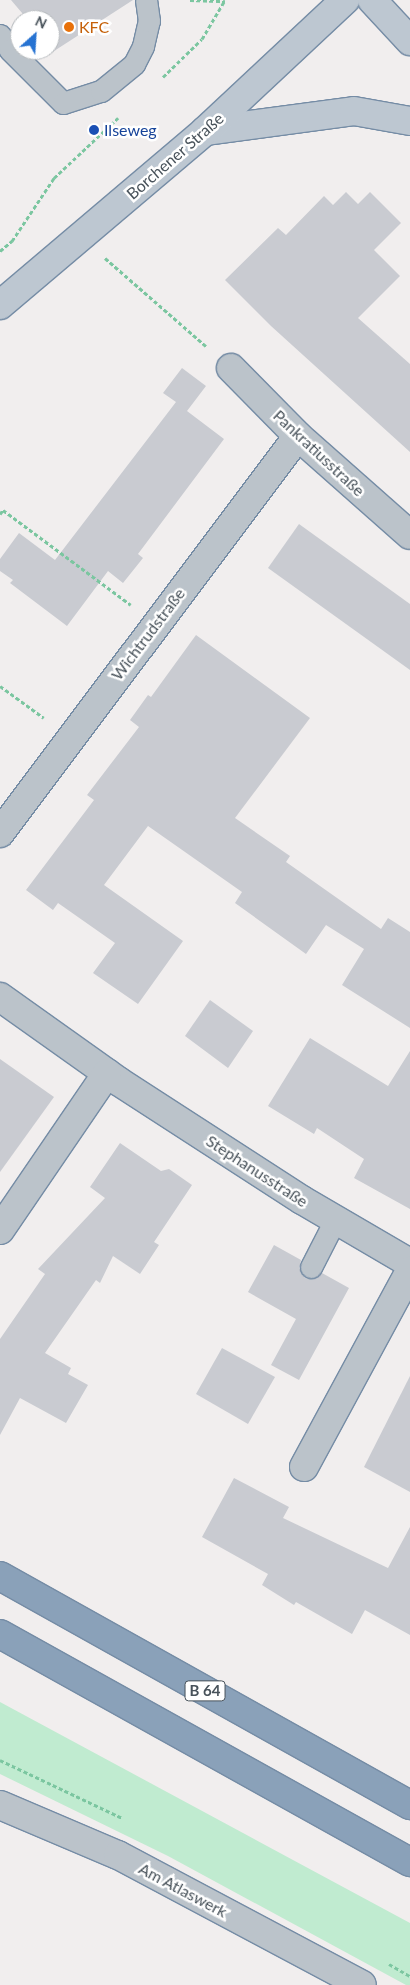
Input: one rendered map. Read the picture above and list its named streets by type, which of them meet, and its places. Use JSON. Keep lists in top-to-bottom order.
{
  "streets": {
    "highway": ["B 64"],
    "main road": ["Borchener Straße"],
    "street": [
      "Pankratiusstraße",
      "Wichtrudstraße",
      "Stephanusstraße",
      "Am Atlaswerk"
    ]
  },
  "crossings": [
    ["Pankratiusstraße", "Wichtrudstraße"]
  ],
  "places": ["KFC", "Ilseweg"],
  "north": "top right"
}
